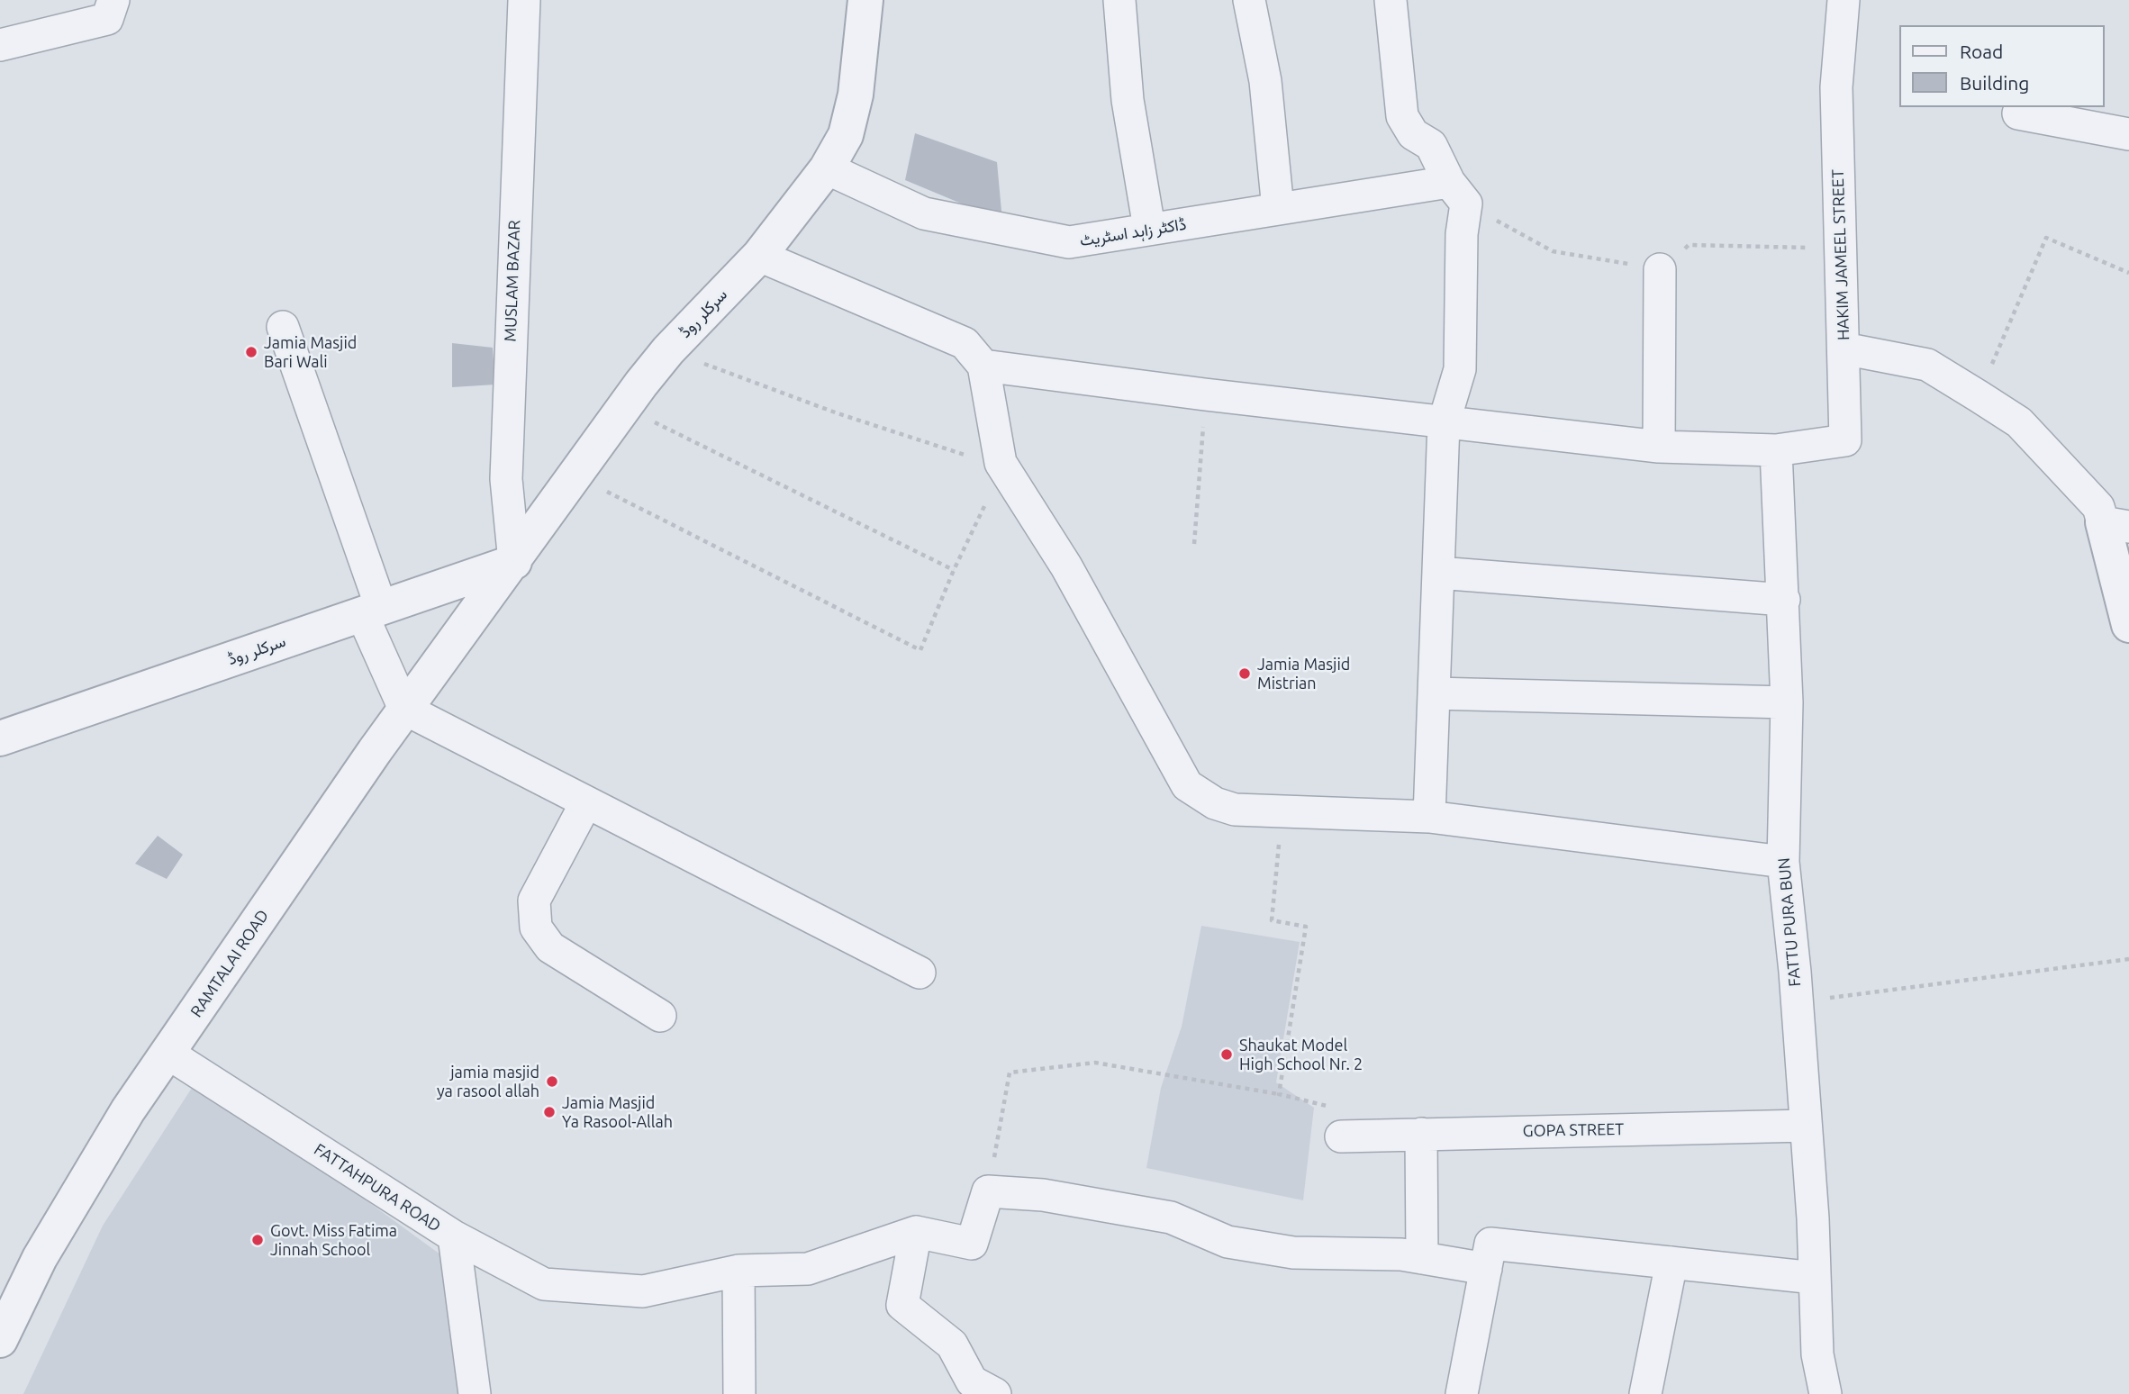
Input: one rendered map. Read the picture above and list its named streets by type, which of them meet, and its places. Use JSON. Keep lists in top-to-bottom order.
{
  "streets": {
    "street": [
      "ڈاکٹر زاہد اسٹریٹ",
      "HAKIM JAMEEL STREET",
      "MUSLAM BAZAR",
      "سرکلر روڈ",
      "FATTU PURA BUN",
      "RAMTALAI ROAD",
      "GOPA STREET",
      "FATTAHPURA ROAD"
    ]
  },
  "crossings": [
    ["ڈاکٹر زاہد اسٹریٹ", "سرکلر روڈ"],
    ["HAKIM JAMEEL STREET", "FATTU PURA BUN"],
    ["MUSLAM BAZAR", "سرکلر روڈ"],
    ["سرکلر روڈ", "RAMTALAI ROAD"],
    ["FATTU PURA BUN", "GOPA STREET"],
    ["RAMTALAI ROAD", "FATTAHPURA ROAD"]
  ],
  "places": [
    "Jamia Masjid Bari Wali",
    "Jamia Masjid Mistrian",
    "Shaukat Model High School Nr. 2",
    "jamia masjid ya rasool allah",
    "Jamia Masjid Ya Rasool-Allah",
    "Govt. Miss Fatima Jinnah School"
  ],
  "legend": ["Road", "Building"]
}
